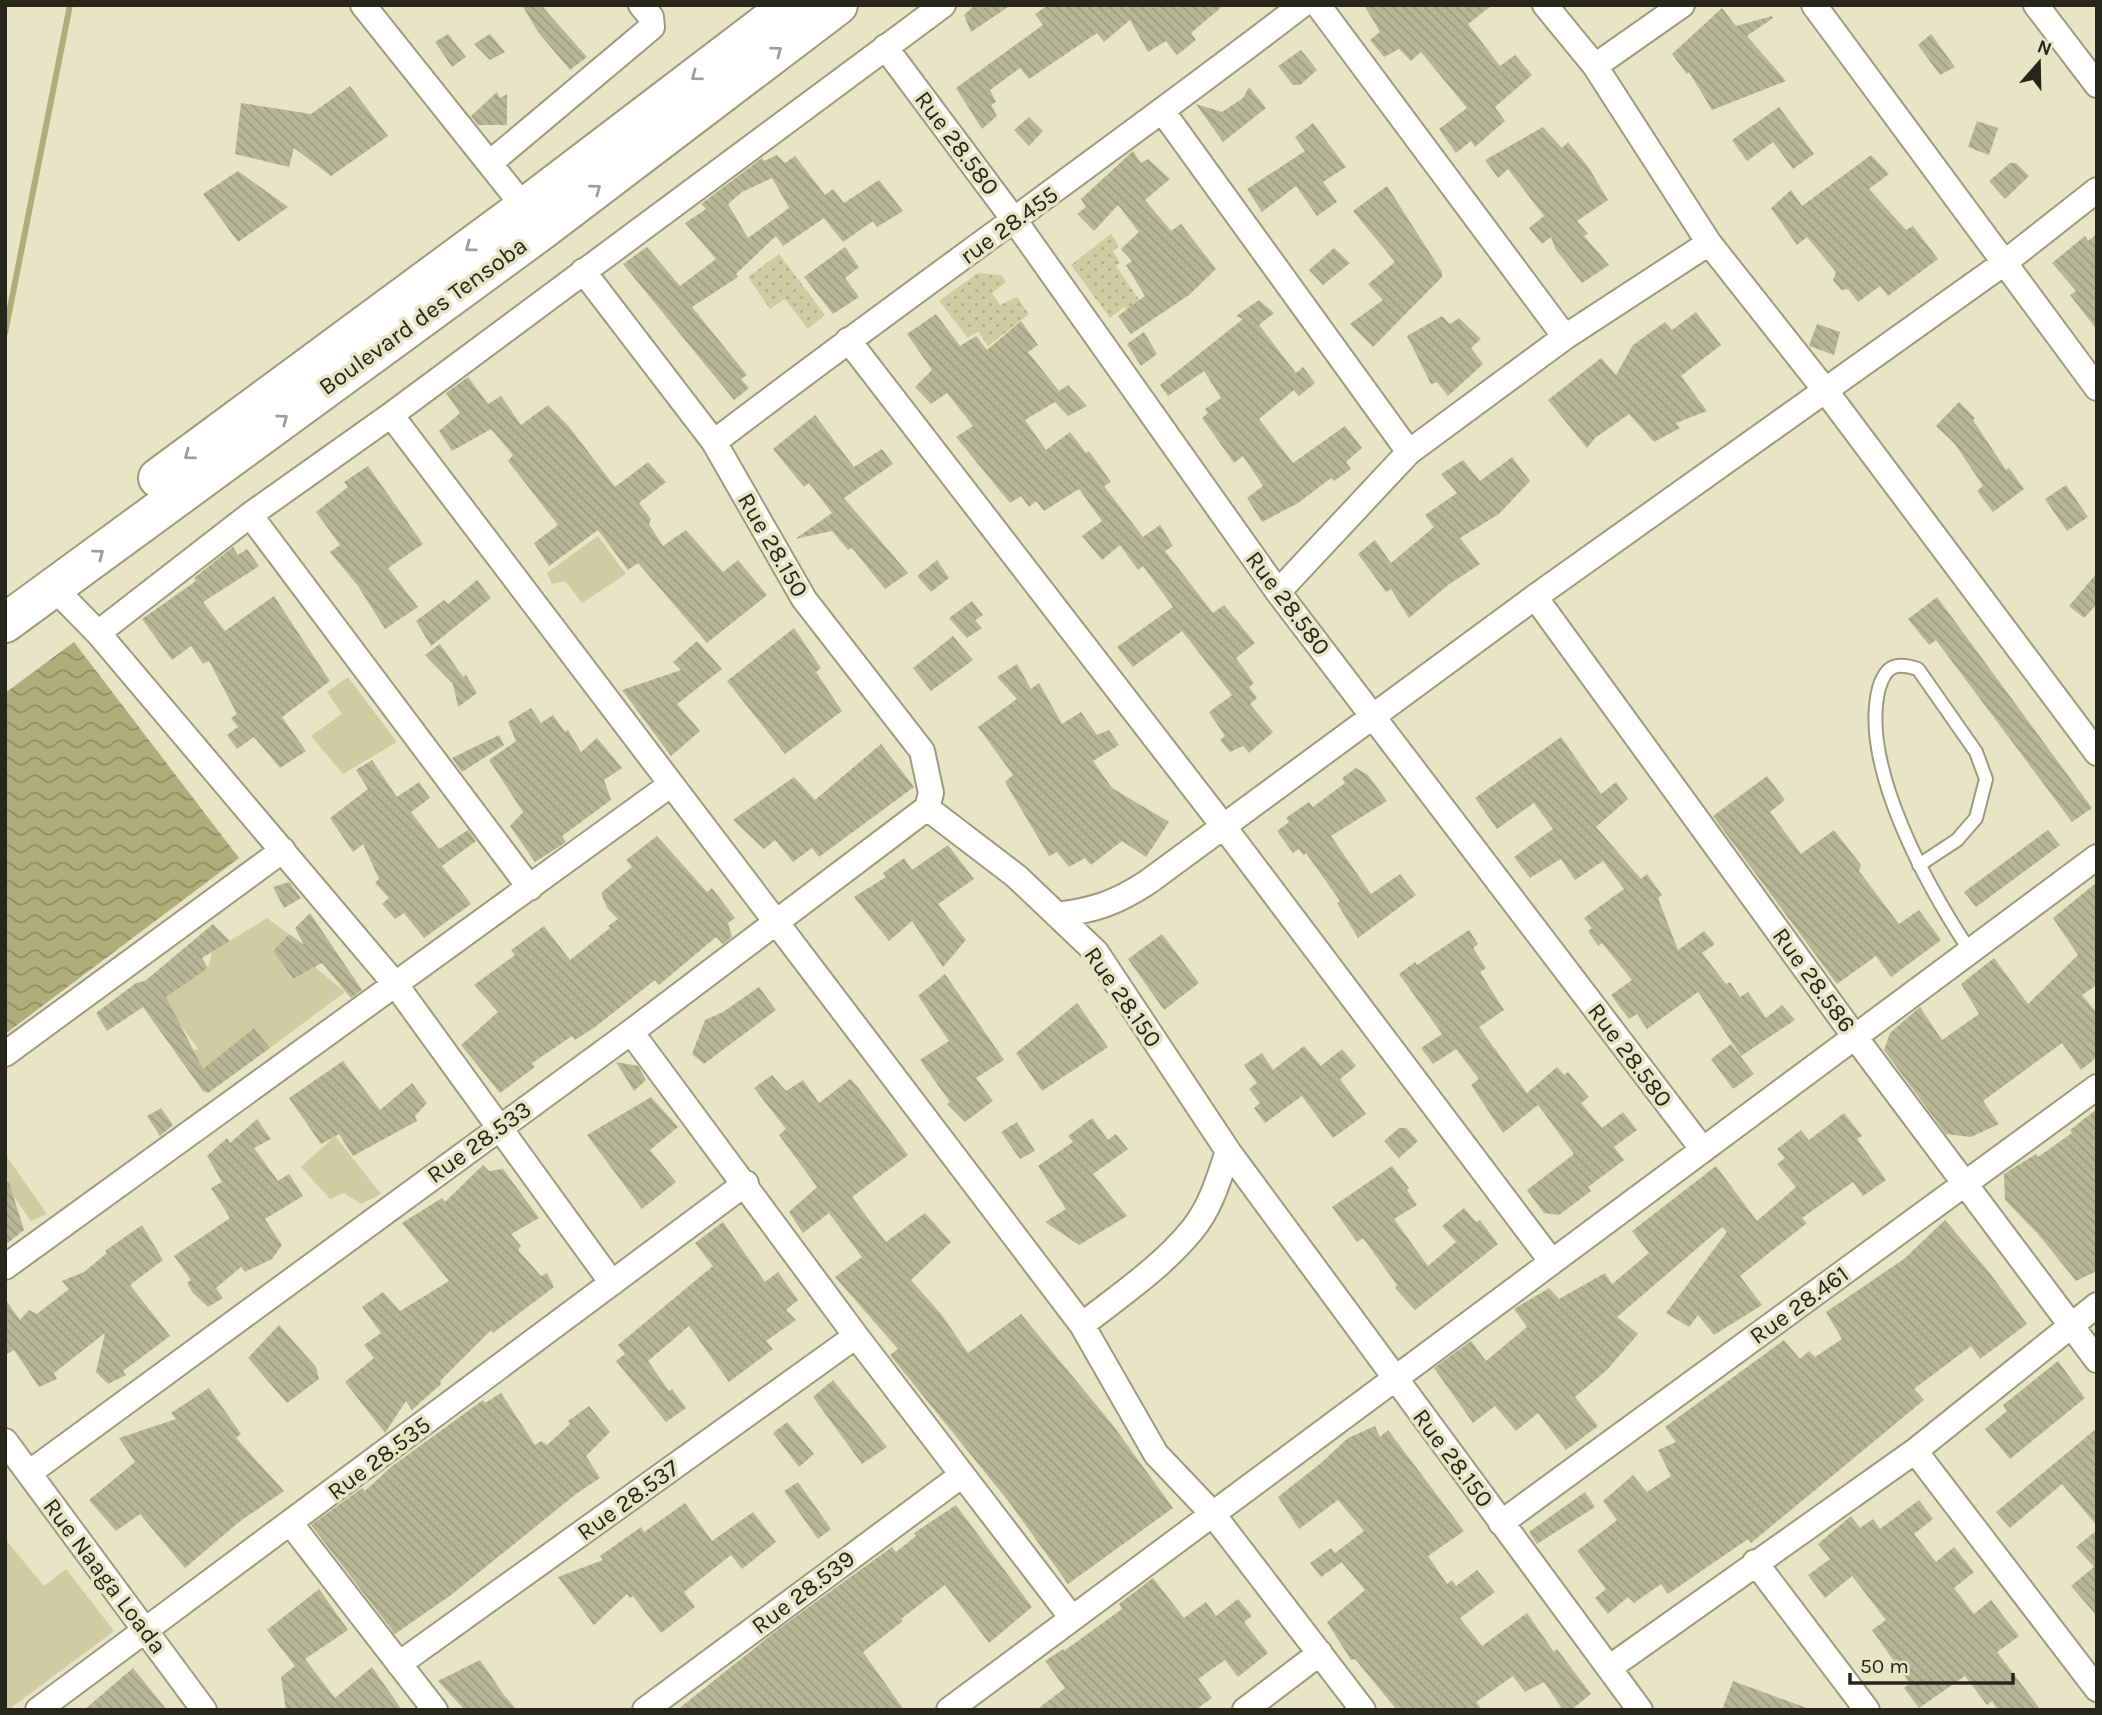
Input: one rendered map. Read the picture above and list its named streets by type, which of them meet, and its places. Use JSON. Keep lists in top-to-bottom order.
{
  "streets": {
    "main road": ["Boulevard des Tensoba"],
    "street": [
      "Rue 28.580",
      "rue 28.455",
      "Rue 28.150",
      "Rue 28.586",
      "Rue 28.533",
      "Rue 28.461",
      "Rue 28.535",
      "Rue 28.537",
      "Rue Naaga Loada",
      "Rue 28.539"
    ]
  },
  "crossings": [
    ["Rue 28.580", "rue 28.455"],
    ["rue 28.455", "Rue 28.150"],
    ["Rue 28.150", "Rue 28.533"],
    ["Rue 28.150", "Rue 28.461"],
    ["Rue 28.586", "Rue 28.461"],
    ["Rue 28.533", "Rue Naaga Loada"],
    ["Rue 28.535", "Rue Naaga Loada"]
  ],
  "scale_bar": "50 m",
  "north": "top"
}
